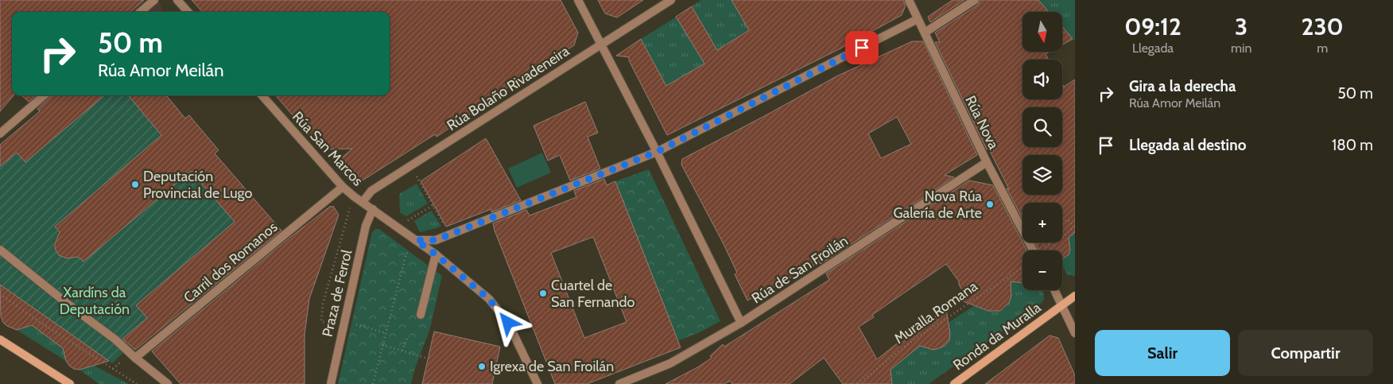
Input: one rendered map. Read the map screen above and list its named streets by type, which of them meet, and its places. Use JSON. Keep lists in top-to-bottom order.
{
  "streets": {
    "street": [
      "Rúa Bolaño Rivadeneira",
      "Rúa Nova",
      "Rúa San Marcos",
      "Carril dos Romanos",
      "Rúa de San Froilán",
      "Praza de Ferrol",
      "Ronda da Muralla"
    ],
    "path": ["Muralla Romana"]
  },
  "crossings": [
    ["Rúa Bolaño Rivadeneira", "Rúa San Marcos"],
    ["Rúa Nova", "Rúa de San Froilán"],
    ["Rúa San Marcos", "Carril dos Romanos"],
    ["Rúa San Marcos", "Praza de Ferrol"]
  ],
  "parks": ["Xardíns da Deputación"],
  "places": [
    "Deputación Provincial de Lugo",
    "Nova Rúa Galería de Arte",
    "Cuartel de San Fernando",
    "Igrexa de San Froilán"
  ],
  "north": "bottom",
  "page": {
    "eta": [
      "09:12",
      "Llegada",
      "3",
      "min",
      "230",
      "m"
    ],
    "map_buttons": ["+", "−"],
    "turn": ["50 m", "Rúa Amor Meilán"],
    "list": [
      {
        "name": "Gira a la derecha",
        "note": "Rúa Amor Meilán",
        "value": "50 m"
      },
      {
        "name": "Llegada al destino",
        "value": "180 m"
      }
    ],
    "buttons": ["Salir", "Compartir"]
  }
}
